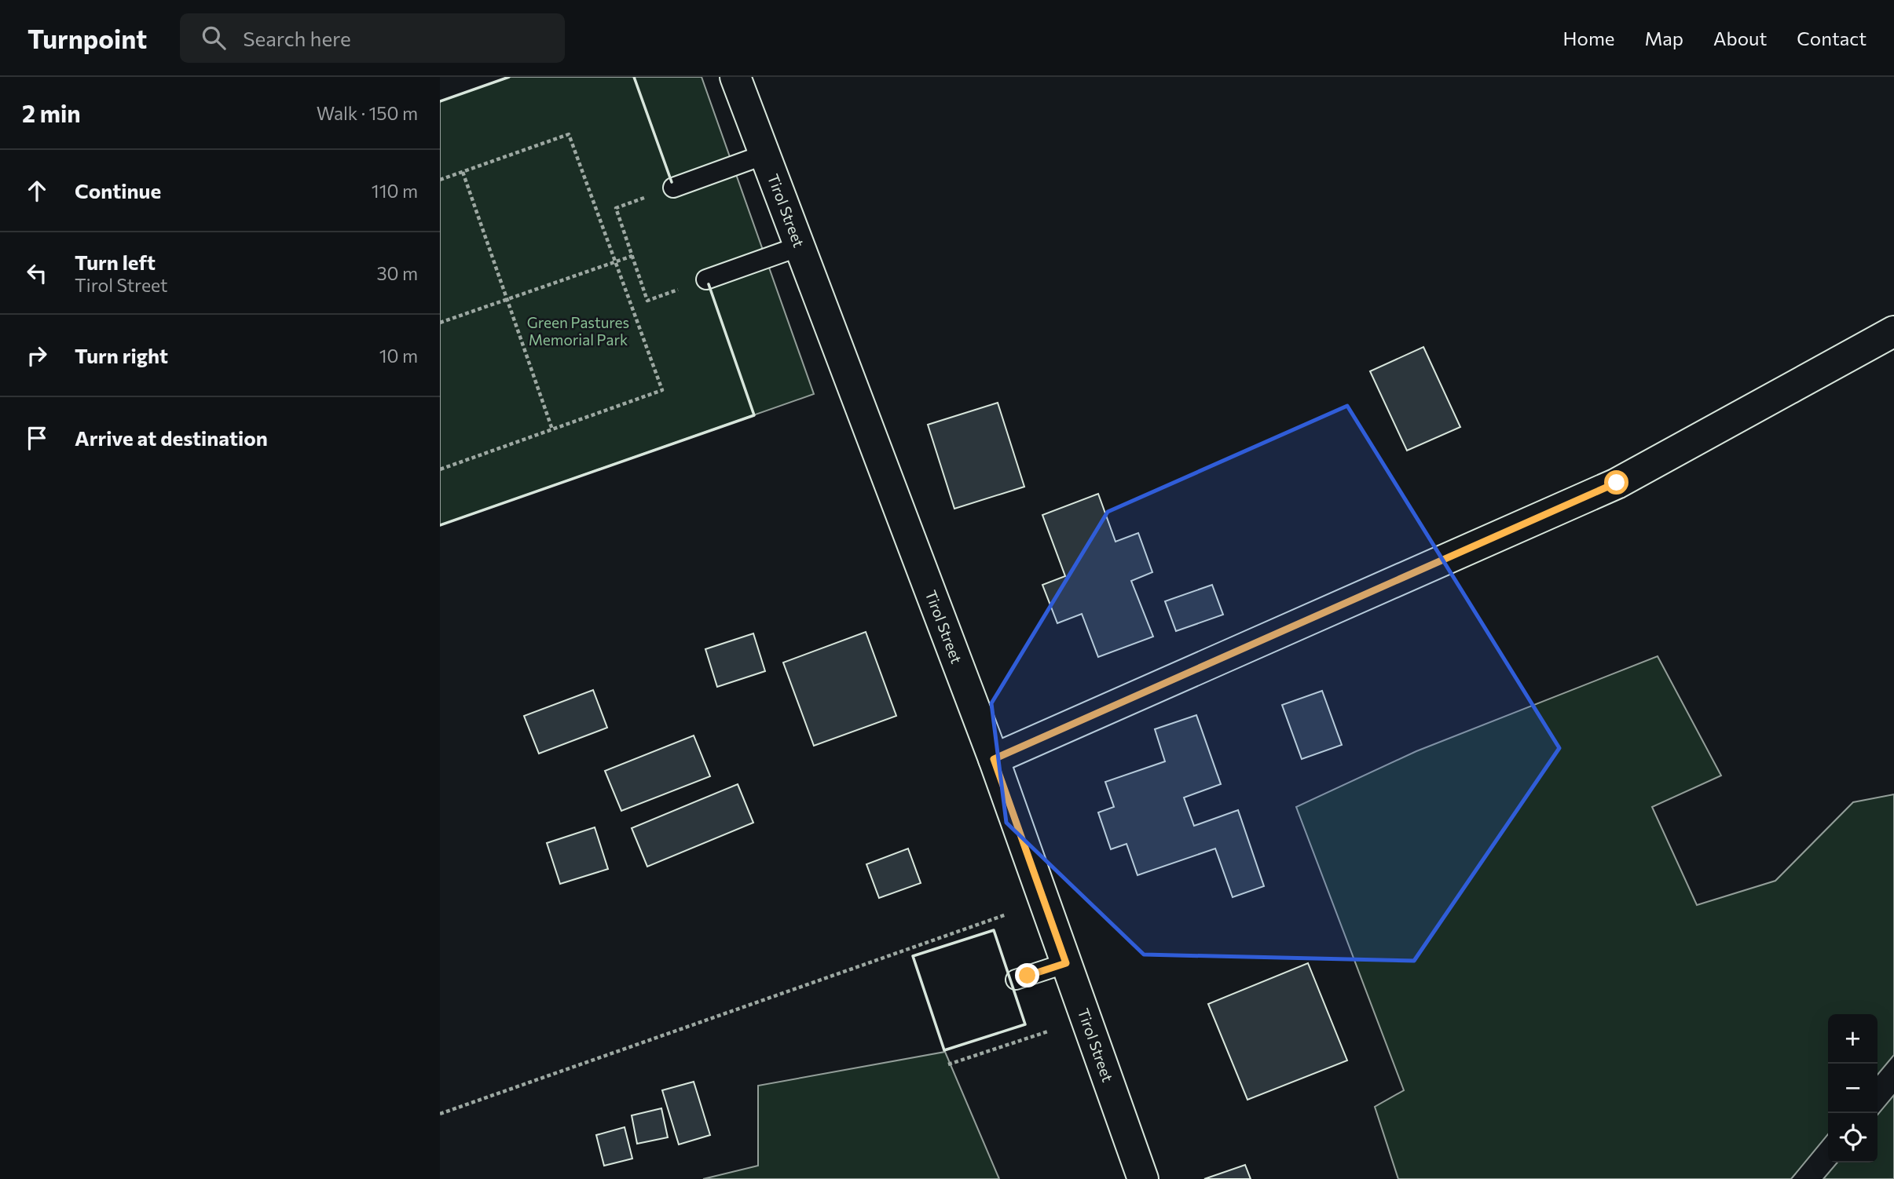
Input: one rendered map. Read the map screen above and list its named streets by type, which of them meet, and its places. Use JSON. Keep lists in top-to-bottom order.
{
  "streets": {
    "street": ["Tirol Street"]
  },
  "parks": ["Green Pastures Memorial Park"],
  "page": {
    "header": "Turnpoint",
    "search": "Search here",
    "nav": [
      "Home",
      "Map",
      "About",
      "Contact"
    ],
    "heading": ["2 min", "Walk · 150 m"],
    "list": [
      ["Continue", "110 m"],
      ["Turn left", "Tirol Street", "30 m"],
      ["Turn right", "10 m"],
      "Arrive at destination"
    ],
    "map_buttons": ["+", "−"]
  }
}
